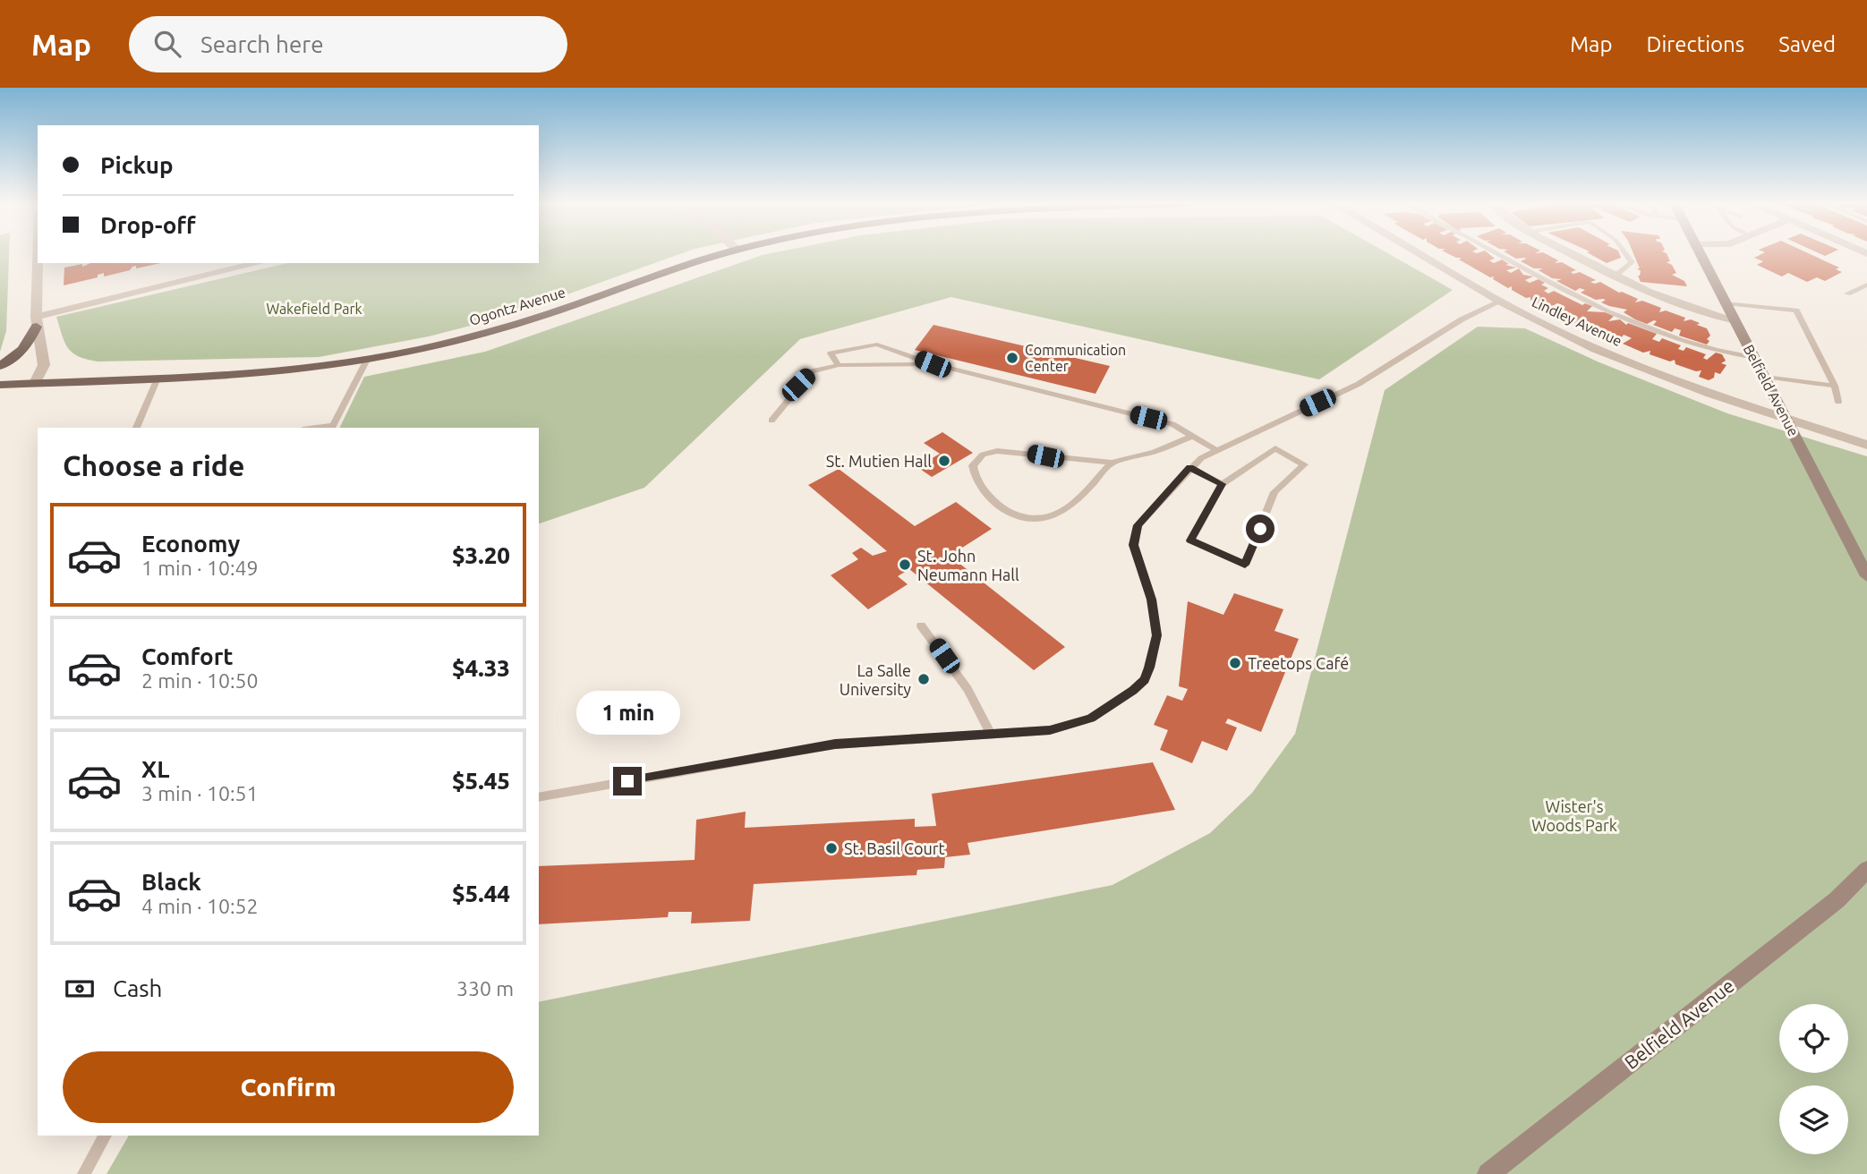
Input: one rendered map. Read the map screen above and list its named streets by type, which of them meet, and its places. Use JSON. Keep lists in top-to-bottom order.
{
  "streets": {
    "main road": ["Ogontz Avenue"],
    "street": ["Lindley Avenue", "Belfield Avenue"]
  },
  "crossings": [
    ["Lindley Avenue", "Belfield Avenue"]
  ],
  "parks": ["Wakefield Park", "Wister's Woods Park"],
  "places": [
    "Communication Center",
    "St. Mutien Hall",
    "St. John Neumann Hall",
    "Treetops Café",
    "La Salle University",
    "St. Basil Court"
  ],
  "page": {
    "header": "Map",
    "search": "Search here",
    "nav": ["Map", "Directions", "Saved"],
    "banner": ["Pickup", "Drop-off"],
    "heading": "Choose a ride",
    "list": [
      {
        "name": "Economy",
        "note": "1 min · 10:49",
        "value": "$3.20"
      },
      {
        "name": "Comfort",
        "note": "2 min · 10:50",
        "value": "$4.33"
      },
      {
        "name": "XL",
        "note": "3 min · 10:51",
        "value": "$5.45"
      },
      {
        "name": "Black",
        "note": "4 min · 10:52",
        "value": "$5.44"
      }
    ],
    "bubble": "1 min",
    "pay": ["Cash", "330 m"],
    "buttons": "Confirm"
  }
}
